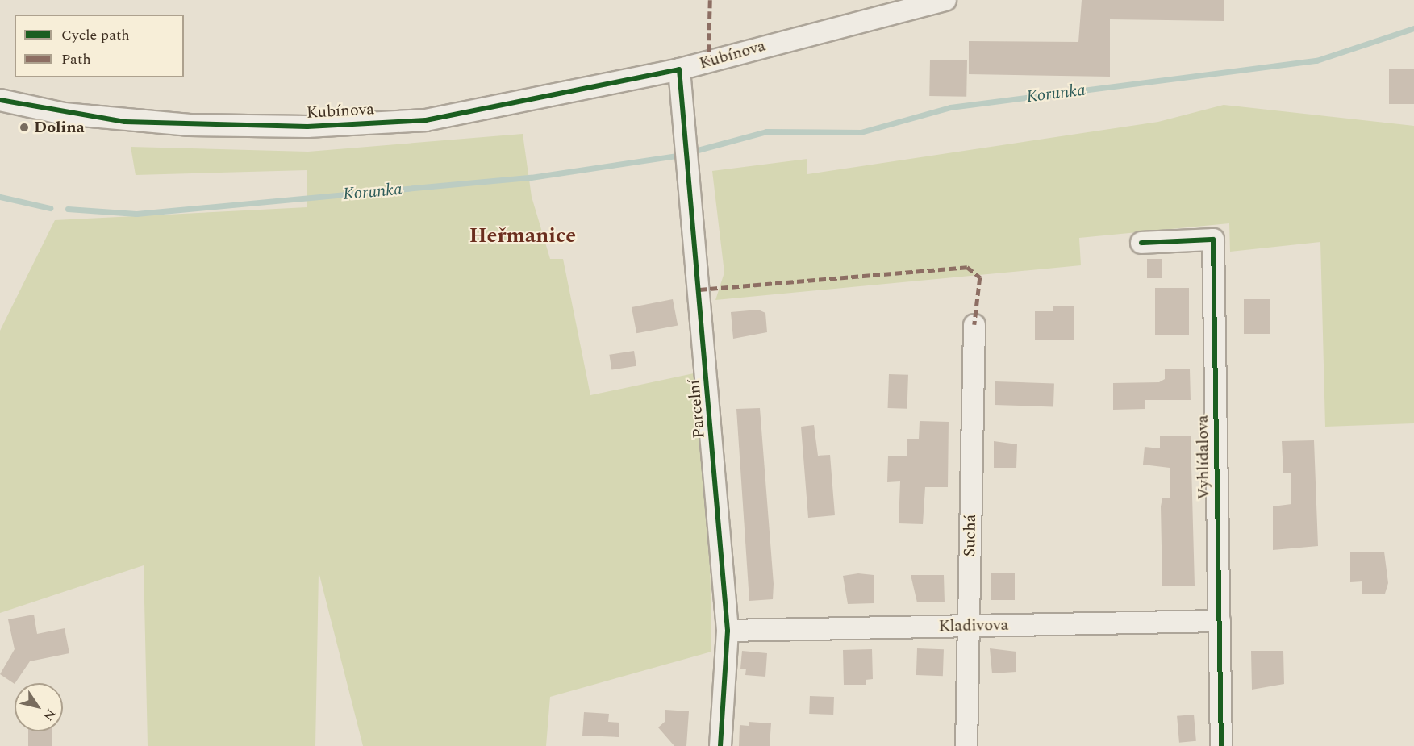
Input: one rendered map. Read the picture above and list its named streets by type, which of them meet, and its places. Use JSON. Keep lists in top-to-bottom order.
{
  "streets": {
    "street": [
      "Kubínova",
      "Parcelní",
      "Vyhlídalova",
      "Suchá",
      "Kladivova"
    ]
  },
  "crossings": [
    ["Kubínova", "Parcelní"],
    ["Parcelní", "Kladivova"],
    ["Vyhlídalova", "Kladivova"],
    ["Suchá", "Kladivova"]
  ],
  "districts": ["Heřmanice"],
  "water": ["Korunka"],
  "places": ["Dolina"],
  "legend": ["Cycle path", "Path"],
  "north": "bottom right"
}
